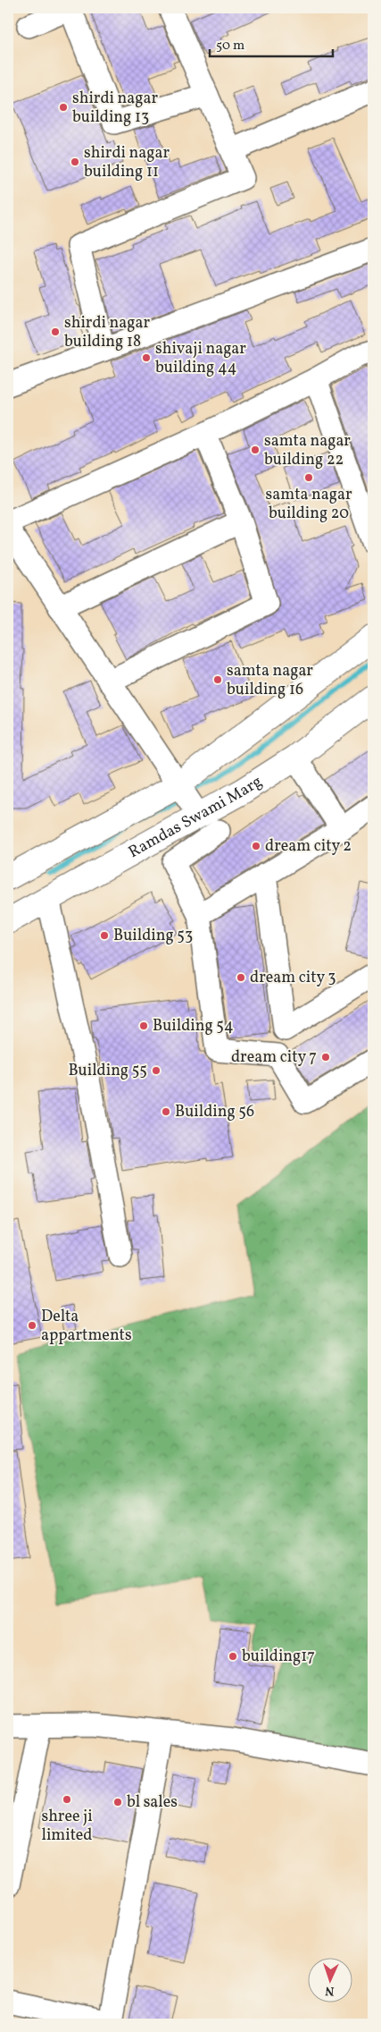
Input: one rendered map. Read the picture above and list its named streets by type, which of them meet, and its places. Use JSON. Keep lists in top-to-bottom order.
{
  "streets": {
    "main road": ["Ramdas Swami Marg"]
  },
  "places": [
    "shirdi nagar building 13",
    "shirdi nagar building 11",
    "shirdi nagar building 18",
    "shivaji nagar building 44",
    "samta nagar building 22",
    "samta nagar building 20",
    "samta nagar building 16",
    "dream city 2",
    "Building 53",
    "dream city 3",
    "Building 54",
    "dream city 7",
    "Building 55",
    "Building 56",
    "Delta appartments",
    "building17",
    "shree ji limited",
    "bl sales"
  ],
  "scale_bar": "50 m",
  "north": "bottom"
}
